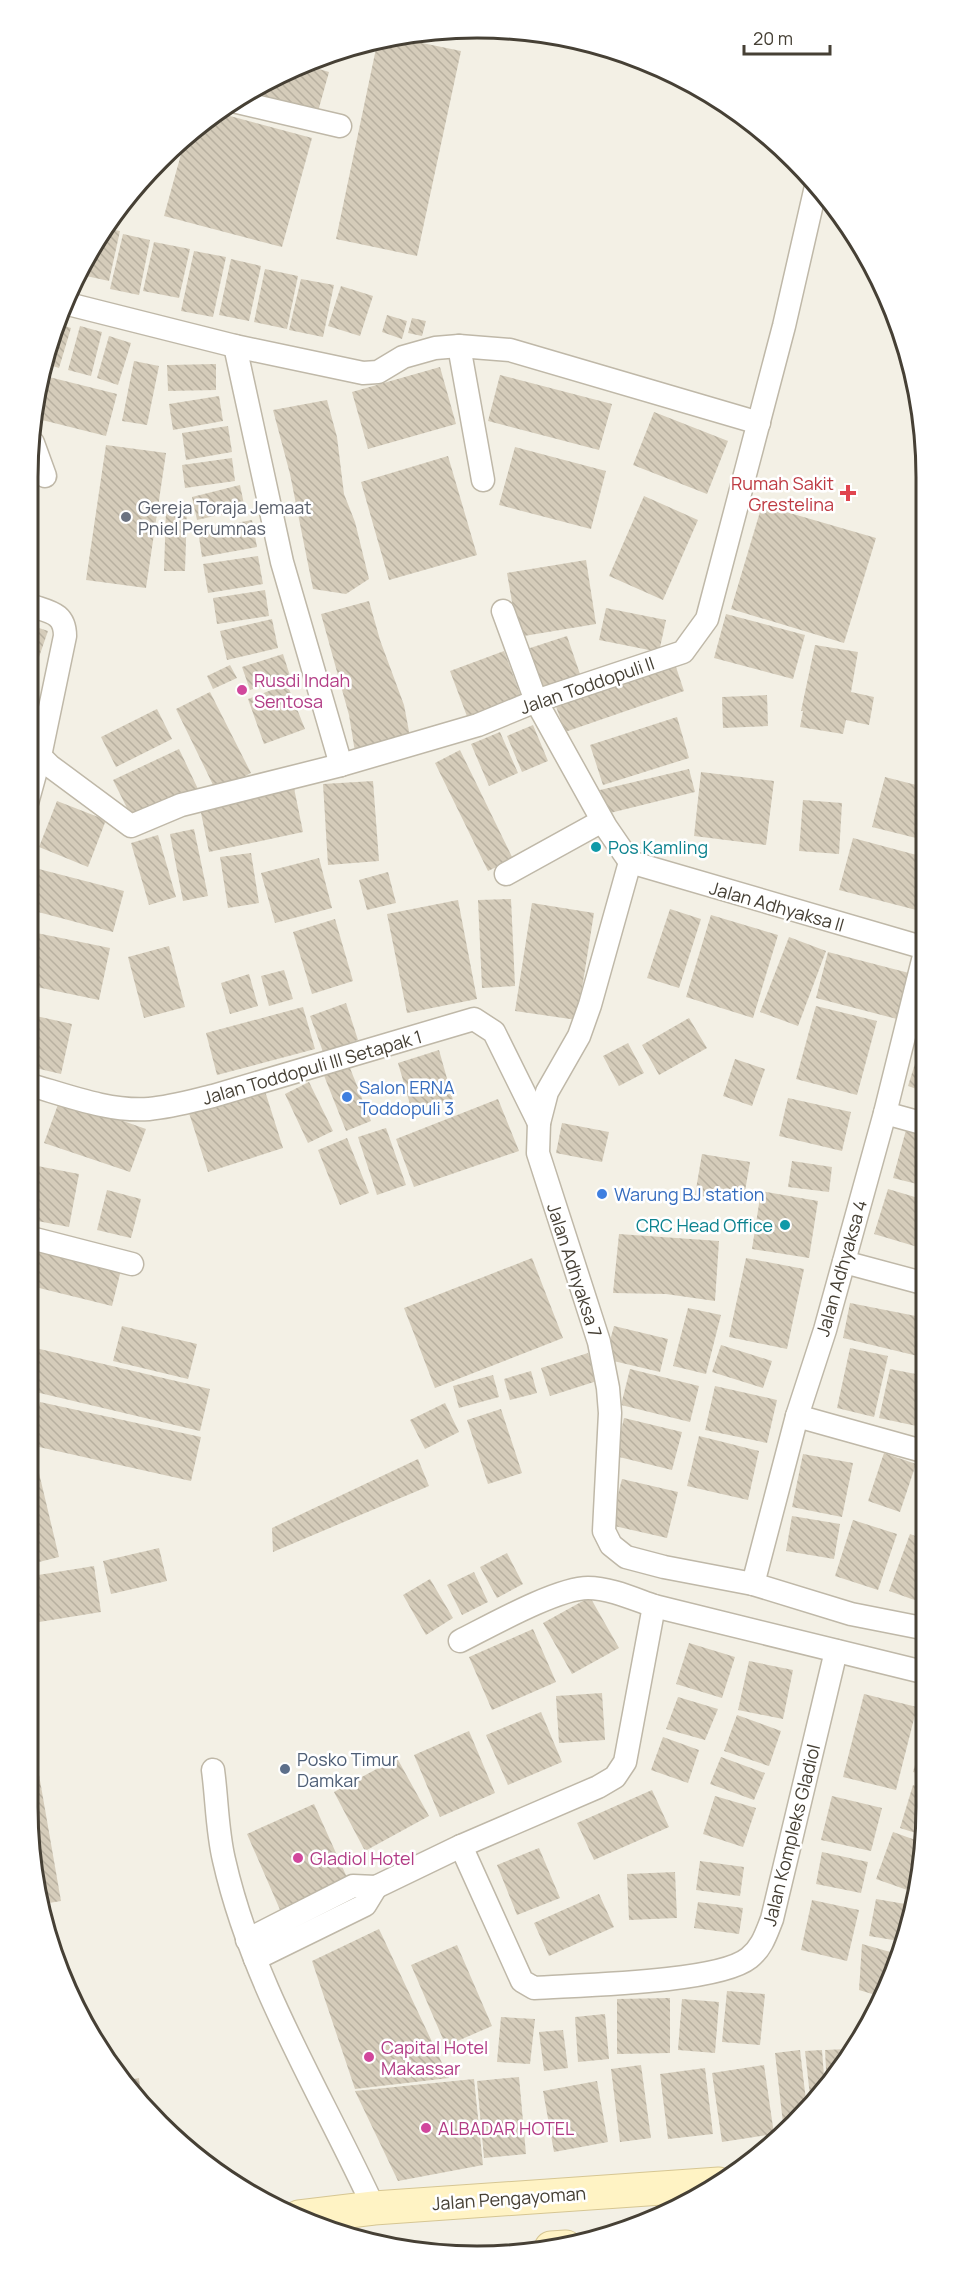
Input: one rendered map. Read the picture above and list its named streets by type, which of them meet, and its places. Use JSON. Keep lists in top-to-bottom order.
{
  "streets": {
    "street": [
      "Jalan Toddopuli II",
      "Jalan Adhyaksa II",
      "Jalan Toddopuli III Setapak 1",
      "Jalan Adhyaksa 4",
      "Jalan Adhyaksa 7",
      "Jalan Kompleks Gladiol",
      "Jalan Pengayoman"
    ]
  },
  "crossings": [
    ["Jalan Adhyaksa II", "Jalan Adhyaksa 7"],
    ["Jalan Toddopuli III Setapak 1", "Jalan Adhyaksa 7"],
    ["Jalan Adhyaksa 4", "Jalan Adhyaksa 7"]
  ],
  "places": {
    "health": ["Rumah Sakit Grestelina"],
    "other": [
      "Gereja Toraja Jemaat Pniel Perumnas",
      "Rusdi Indah Sentosa",
      "Pos Kamling",
      "Salon ERNA Toddopuli 3",
      "Warung BJ station",
      "CRC Head Office",
      "Posko Timur Damkar",
      "Gladiol Hotel",
      "Capital Hotel Makassar",
      "ALBADAR HOTEL"
    ]
  },
  "scale_bar": "20 m"
}
